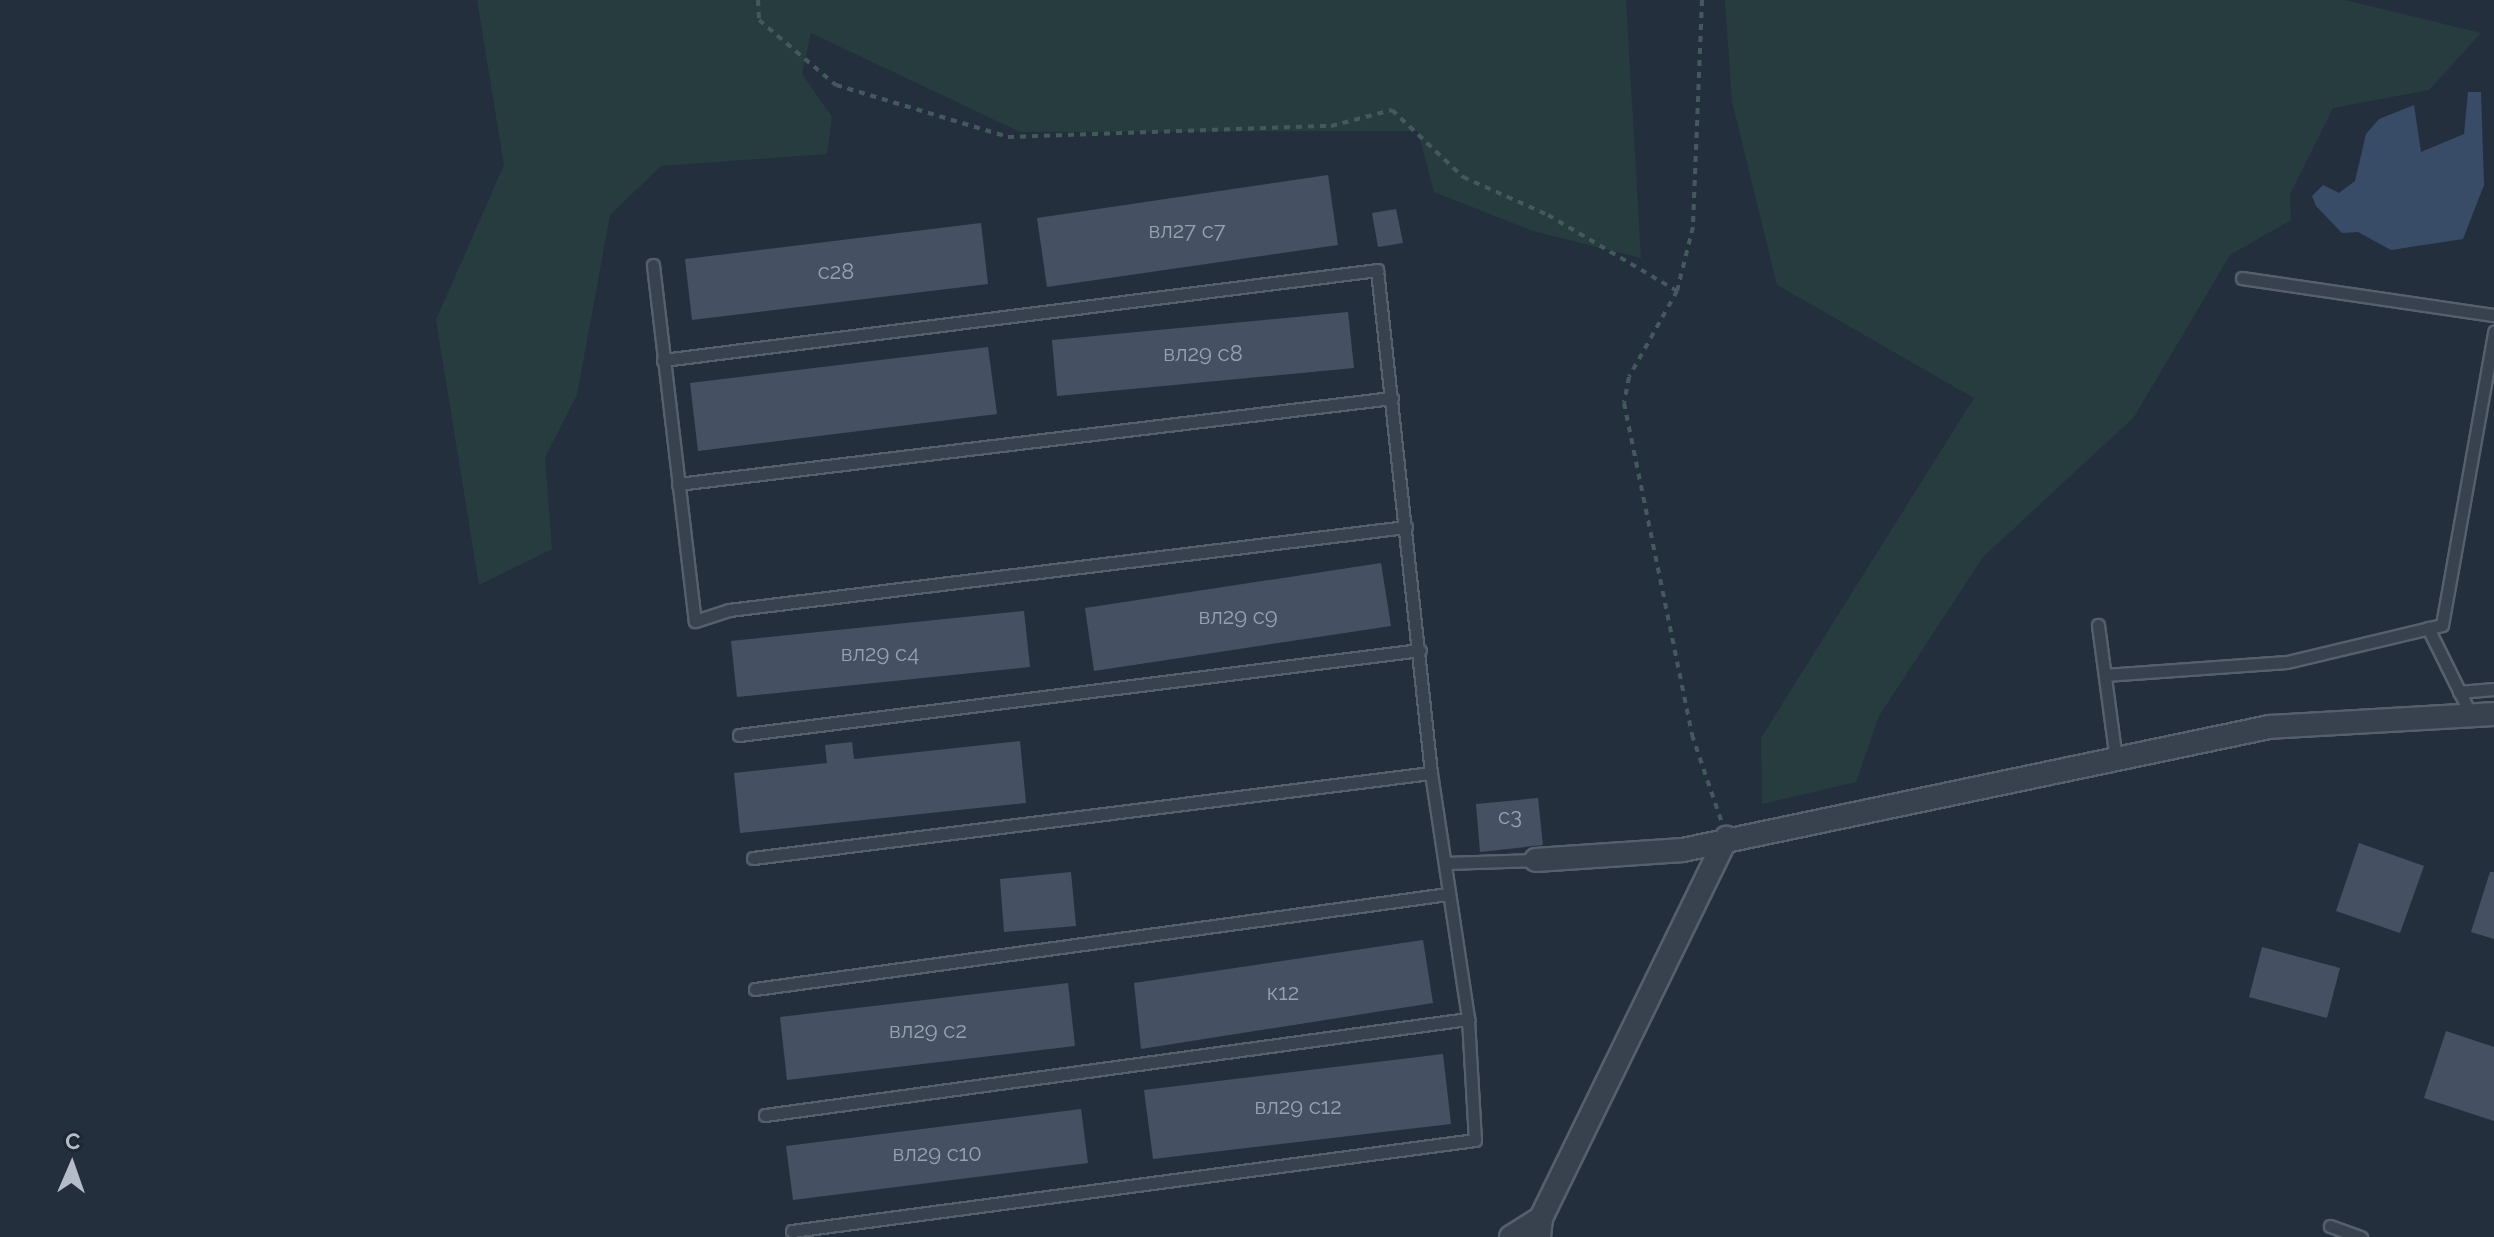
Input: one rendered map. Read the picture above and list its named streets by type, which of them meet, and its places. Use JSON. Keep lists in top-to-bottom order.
{
  "house_numbers": [
    "вл27 с7",
    "с28",
    "вл29 с8",
    "вл29 с9",
    "вл29 с4",
    "с3",
    "к12",
    "вл29 с2",
    "вл29 с12",
    "вл29 с10"
  ],
  "north": "top"
}
